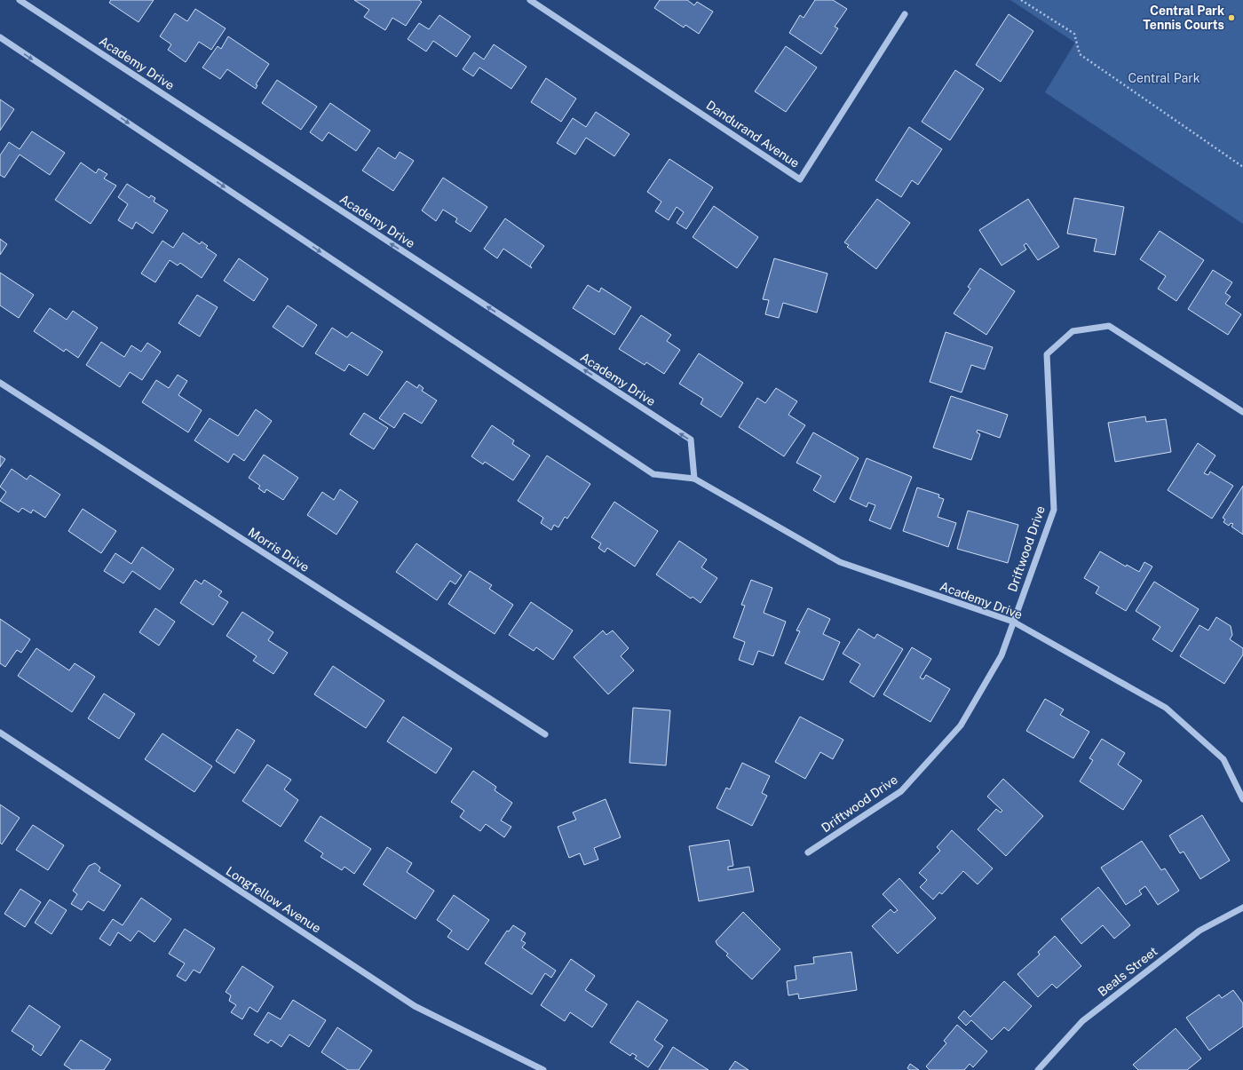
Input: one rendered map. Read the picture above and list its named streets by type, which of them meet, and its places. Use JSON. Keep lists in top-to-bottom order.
{
  "streets": {
    "street": [
      "Academy Drive",
      "Dandurand Avenue",
      "Driftwood Drive",
      "Morris Drive",
      "Longfellow Avenue",
      "Beals Street"
    ]
  },
  "crossings": [
    ["Academy Drive", "Driftwood Drive"]
  ],
  "parks": ["Central Park"],
  "places": ["Central Park Tennis Courts"]
}
